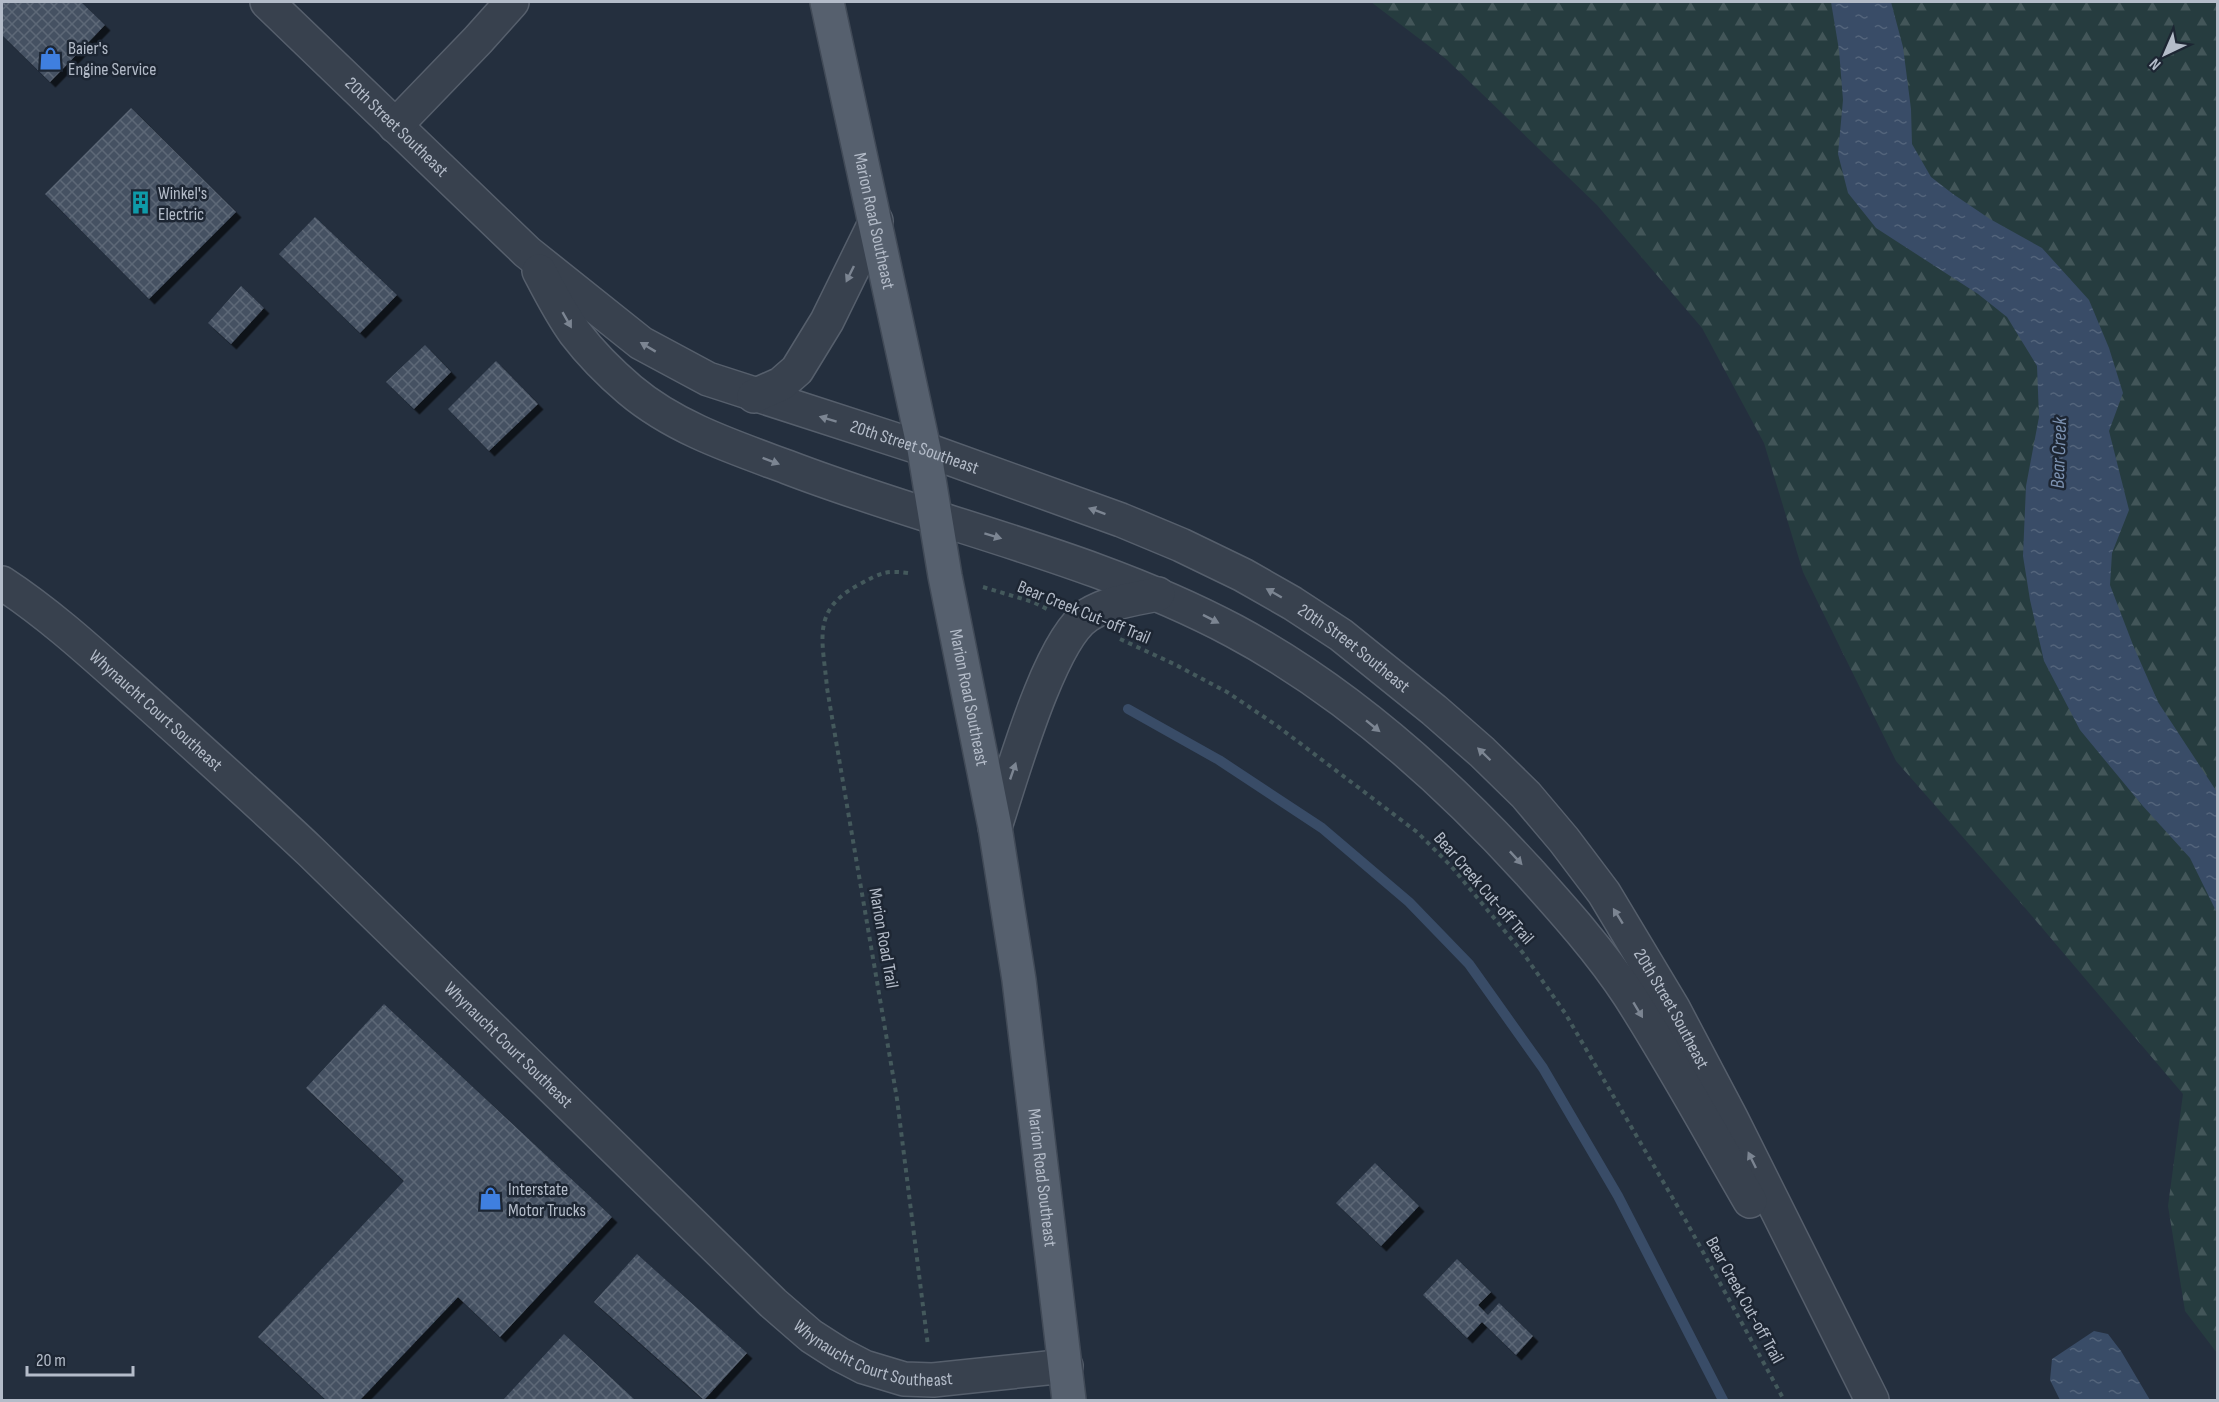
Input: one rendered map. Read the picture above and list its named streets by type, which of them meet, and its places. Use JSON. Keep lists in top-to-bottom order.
{
  "streets": {
    "main road": ["Marion Road Southeast"],
    "street": ["20th Street Southeast", "Whynaucht Court Southeast"],
    "path": ["Bear Creek Cut-off Trail", "Marion Road Trail"]
  },
  "crossings": [
    ["20th Street Southeast", "Marion Road Southeast"],
    ["Marion Road Southeast", "Bear Creek Cut-off Trail"],
    ["Marion Road Southeast", "Whynaucht Court Southeast"],
    ["Marion Road Southeast", "Marion Road Trail"],
    ["Bear Creek Cut-off Trail", "Marion Road Trail"],
    ["Whynaucht Court Southeast", "Marion Road Trail"]
  ],
  "water": ["Bear Creek"],
  "places": {
    "shop": ["Baier's Engine Service", "Interstate Motor Trucks"],
    "building": ["Winkel's Electric"]
  },
  "scale_bar": "20 m",
  "north": "bottom left"
}
